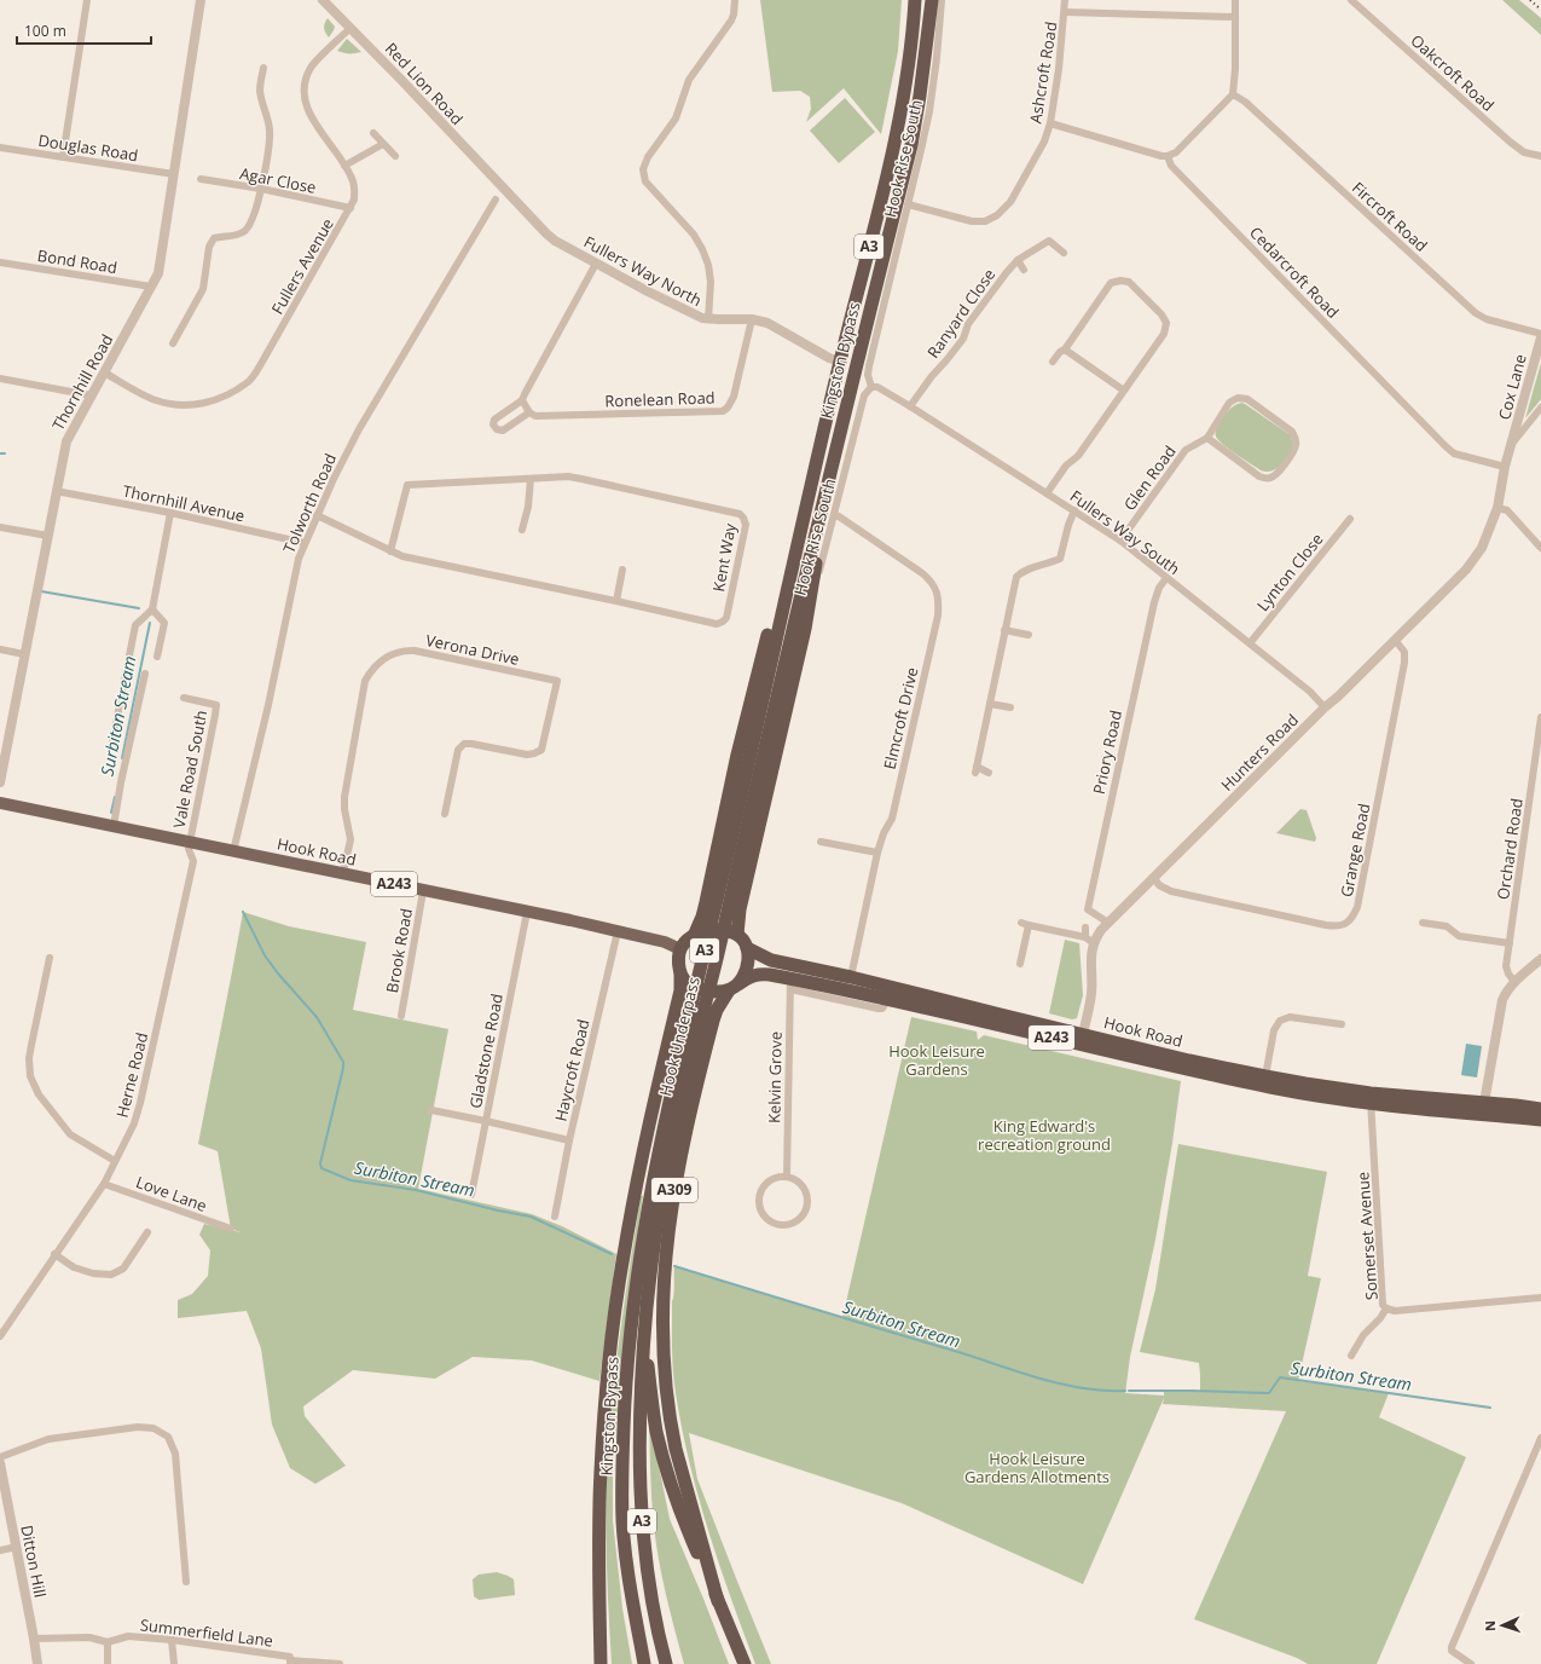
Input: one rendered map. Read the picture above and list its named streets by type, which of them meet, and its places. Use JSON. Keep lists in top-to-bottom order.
{
  "streets": {
    "highway": [
      "A3",
      "Kingston Bypass",
      "Hook Road",
      "A243",
      "Hook Underpass",
      "A309"
    ],
    "street": [
      "Ashcroft Road",
      "Oakcroft Road",
      "Red Lion Road",
      "Douglas Road",
      "Hook Rise South",
      "Agar Close",
      "Fircroft Road",
      "Bond Road",
      "Fullers Avenue",
      "Fullers Way North",
      "Cedarcroft Road",
      "Ranyard Close",
      "Thornhill Road",
      "Cox Lane",
      "Ronelean Road",
      "Glen Road",
      "Thornhill Avenue",
      "Tolworth Road",
      "Fullers Way South",
      "Kent Way",
      "Lynton Close",
      "Verona Drive",
      "Elmcroft Drive",
      "Priory Road",
      "Hunters Road",
      "Vale Road South",
      "Orchard Road",
      "Grange Road",
      "Brook Road",
      "Gladstone Road",
      "Haycroft Road",
      "Herne Road",
      "Kelvin Grove",
      "Love Lane",
      "Somerset Avenue",
      "Ditton Hill",
      "Summerfield Lane"
    ]
  },
  "crossings": [
    ["Ashcroft Road", "Hook Rise South"],
    ["Red Lion Road", "Fullers Avenue"],
    ["Red Lion Road", "Fullers Way North"],
    ["Douglas Road", "Thornhill Road"],
    ["Hook Rise South", "Fullers Way South"],
    ["Hook Rise South", "Elmcroft Drive"],
    ["Agar Close", "Fullers Avenue"],
    ["Fircroft Road", "Cox Lane"],
    ["A3", "Hook Underpass"],
    ["A3", "A309"],
    ["Bond Road", "Thornhill Road"],
    ["Fullers Avenue", "Thornhill Road"],
    ["Fullers Way North", "Kingston Bypass"],
    ["Fullers Way North", "Ronelean Road"],
    ["Cedarcroft Road", "Cox Lane"],
    ["Ranyard Close", "Fullers Way South"],
    ["Kingston Bypass", "Hook Underpass"],
    ["Thornhill Road", "Thornhill Avenue"],
    ["Cox Lane", "Hunters Road"],
    ["Glen Road", "Fullers Way South"],
    ["Thornhill Avenue", "Tolworth Road"],
    ["Tolworth Road", "Kent Way"],
    ["Tolworth Road", "Hook Road"],
    ["Fullers Way South", "Lynton Close"],
    ["Fullers Way South", "Priory Road"],
    ["Fullers Way South", "Hunters Road"],
    ["Verona Drive", "Hook Road"],
    ["Elmcroft Drive", "Hook Road"],
    ["Elmcroft Drive", "A243"],
    ["Priory Road", "Hunters Road"],
    ["Hunters Road", "Grange Road"],
    ["Hunters Road", "Hook Road"],
    ["Vale Road South", "Hook Road"],
    ["Vale Road South", "Herne Road"],
    ["Hook Road", "A243"],
    ["Hook Road", "Brook Road"],
    ["Hook Road", "Gladstone Road"],
    ["Hook Road", "Haycroft Road"],
    ["Hook Road", "Herne Road"],
    ["Hook Road", "A309"],
    ["Hook Road", "Somerset Avenue"],
    ["A243", "Kelvin Grove"],
    ["A243", "A309"],
    ["Hook Underpass", "A309"],
    ["Herne Road", "Love Lane"],
    ["Ditton Hill", "Summerfield Lane"]
  ],
  "water": ["Surbiton Stream"],
  "parks": ["Hook Leisure Gardens", "King Edward's recreation ground", "Hook Leisure Gardens Allotments"],
  "scale_bar": "100 m",
  "north": "left"
}
